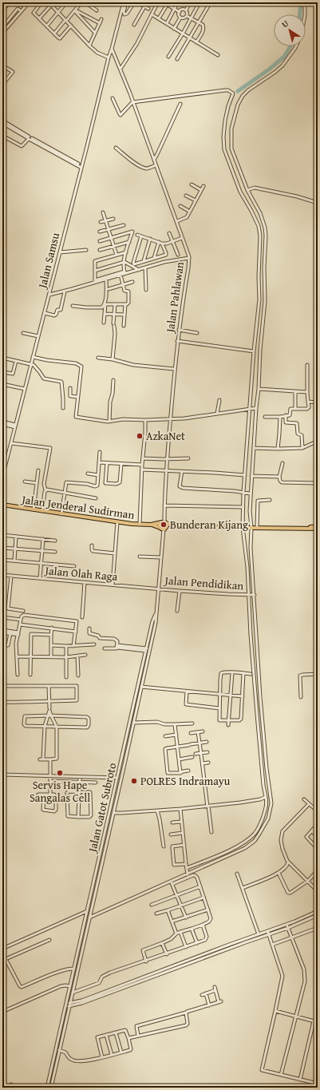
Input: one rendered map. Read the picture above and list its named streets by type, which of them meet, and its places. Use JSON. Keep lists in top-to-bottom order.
{
  "streets": {
    "main road": ["Jalan Jenderal Sudirman"],
    "street": [
      "Jalan Samsu",
      "Jalan Pahlawan",
      "Jalan Olah Raga",
      "Jalan Pendidikan",
      "Jalan Gatot Subroto"
    ]
  },
  "crossings": [
    ["Jalan Samsu", "Jalan Pahlawan"],
    ["Jalan Olah Raga", "Jalan Pendidikan"],
    ["Jalan Olah Raga", "Jalan Gatot Subroto"],
    ["Jalan Pendidikan", "Jalan Gatot Subroto"]
  ],
  "places": [
    "AzkaNet",
    "Bunderan Kijang",
    "Servis Hape Sangalas Cell",
    "POLRES Indramayu"
  ],
  "north": "top left"
}
